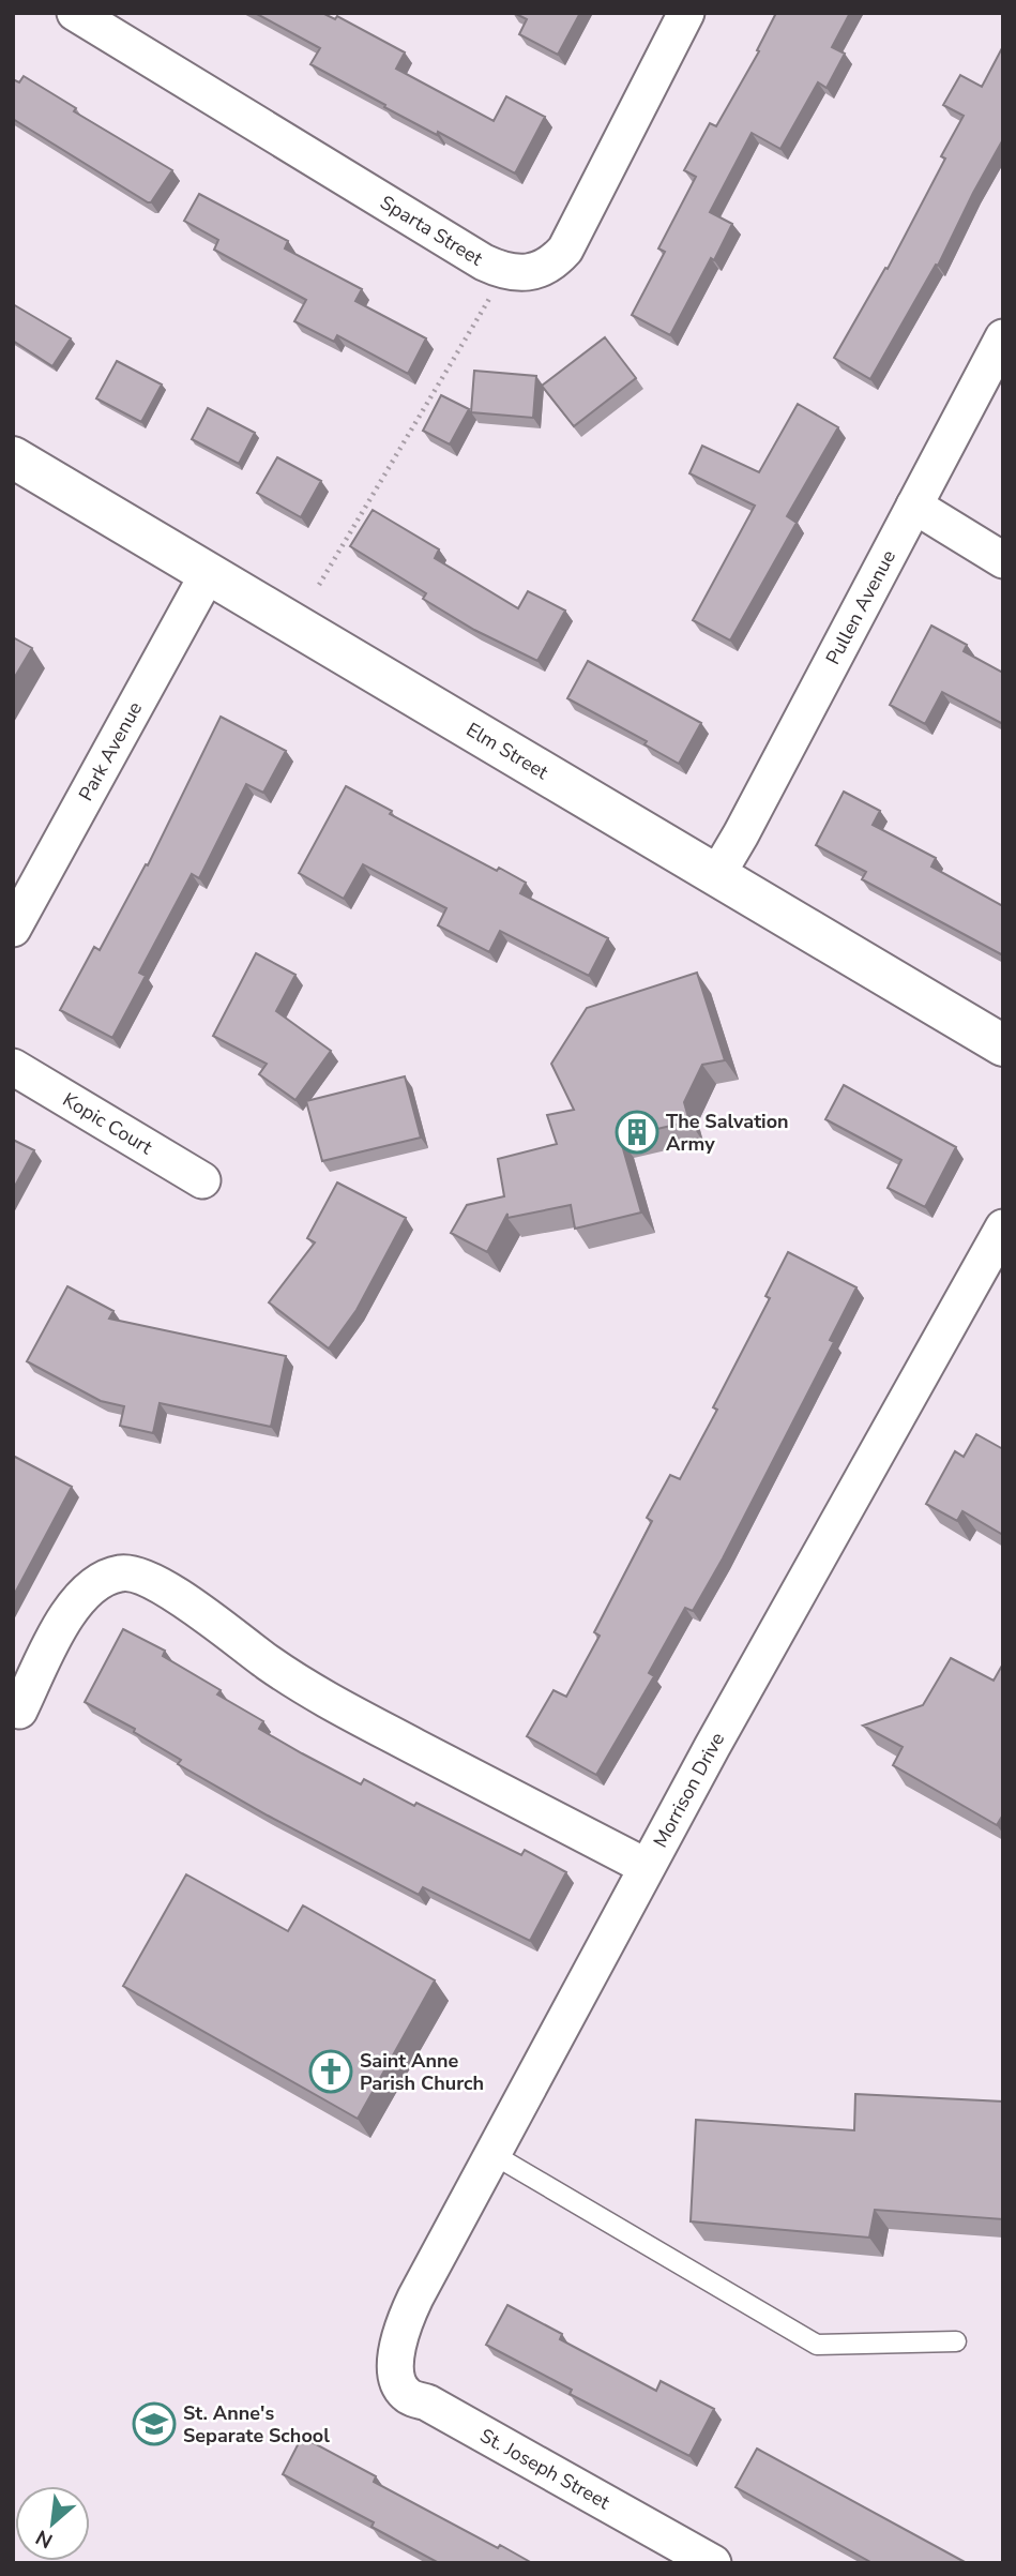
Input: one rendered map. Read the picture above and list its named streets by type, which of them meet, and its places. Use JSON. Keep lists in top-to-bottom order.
{
  "streets": {
    "main road": ["Elm Street"],
    "street": [
      "Sparta Street",
      "Pullen Avenue",
      "Park Avenue",
      "Kopic Court",
      "Morrison Drive",
      "St. Joseph Street"
    ]
  },
  "crossings": [
    ["Pullen Avenue", "Elm Street"],
    ["Park Avenue", "Elm Street"],
    ["Morrison Drive", "St. Joseph Street"]
  ],
  "places": {
    "building": ["The Salvation Army"],
    "church": ["Saint Anne Parish Church"],
    "school or university": ["St. Anne's Separate School"]
  },
  "north": "bottom left"
}
